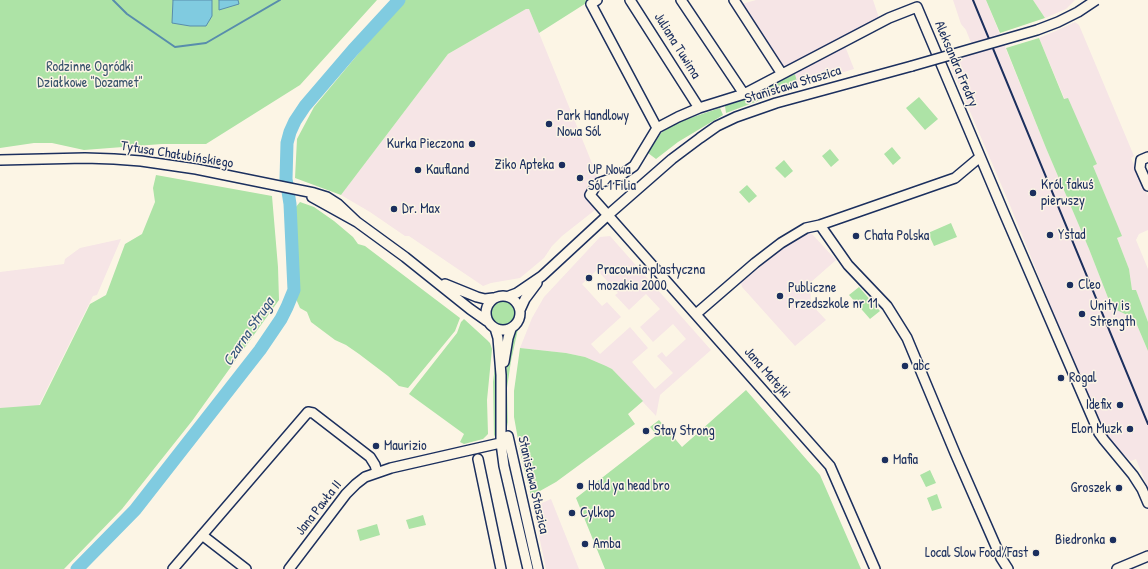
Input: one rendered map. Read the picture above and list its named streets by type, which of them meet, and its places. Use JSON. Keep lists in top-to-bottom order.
{
  "streets": {
    "street": [
      "Juliana Tuwima",
      "Aleksandra Fredry",
      "Stanisława Staszica",
      "Tytusa Chałubińskiego",
      "Jana Matejki",
      "Jana Pawła II"
    ]
  },
  "crossings": [
    ["Juliana Tuwima", "Aleksandra Fredry"],
    ["Stanisława Staszica", "Tytusa Chałubińskiego"],
    ["Stanisława Staszica", "Jana Matejki"],
    ["Stanisława Staszica", "Jana Pawła II"]
  ],
  "water": ["Czarna Struga"],
  "parks": ["Rodzinne Ogródki Działkowe \"Dozamet\""],
  "places": [
    "Park Handlowy Nowa Sól",
    "Kurka Pieczona",
    "Ziko Apteka",
    "Kaufland",
    "UP Nowa Sól 1 Filia",
    "Król fakuś pierwszy",
    "Dr. Max",
    "Ystad",
    "Chata Polska",
    "Pracownia plastyczna mozakia 2000",
    "Cleo",
    "Publiczne Przedszkole nr 11",
    "Unity is Strength",
    "abc",
    "Rogal",
    "Idefix",
    "Elon Muzk",
    "Stay Strong",
    "Maurizio",
    "Mafia",
    "Hold ya head bro",
    "Groszek",
    "Cylkop",
    "Biedronka",
    "Amba",
    "Local Slow Food/Fast"
  ]
}
